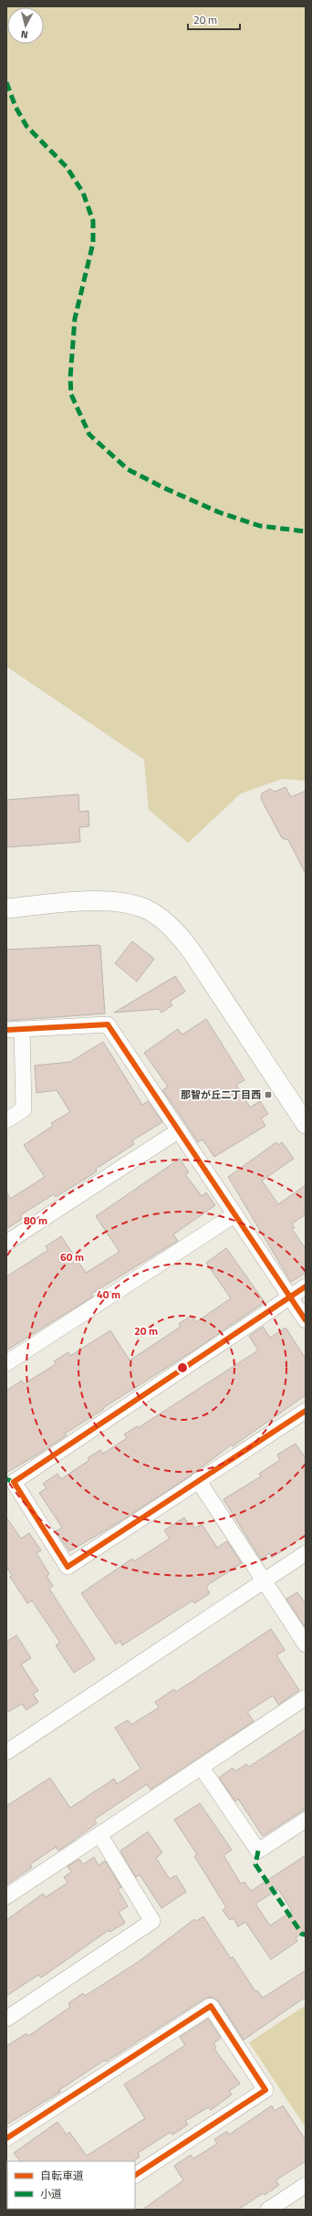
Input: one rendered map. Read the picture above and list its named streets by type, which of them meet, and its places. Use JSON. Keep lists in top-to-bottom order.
{
  "places": {
    "transit": ["那智が丘二丁目西"]
  },
  "legend": ["自転車道", "小道"],
  "scale_bar": "20 m",
  "north": "bottom",
  "rings": [
    "80 m",
    "60 m",
    "40 m",
    "20 m"
  ]
}
